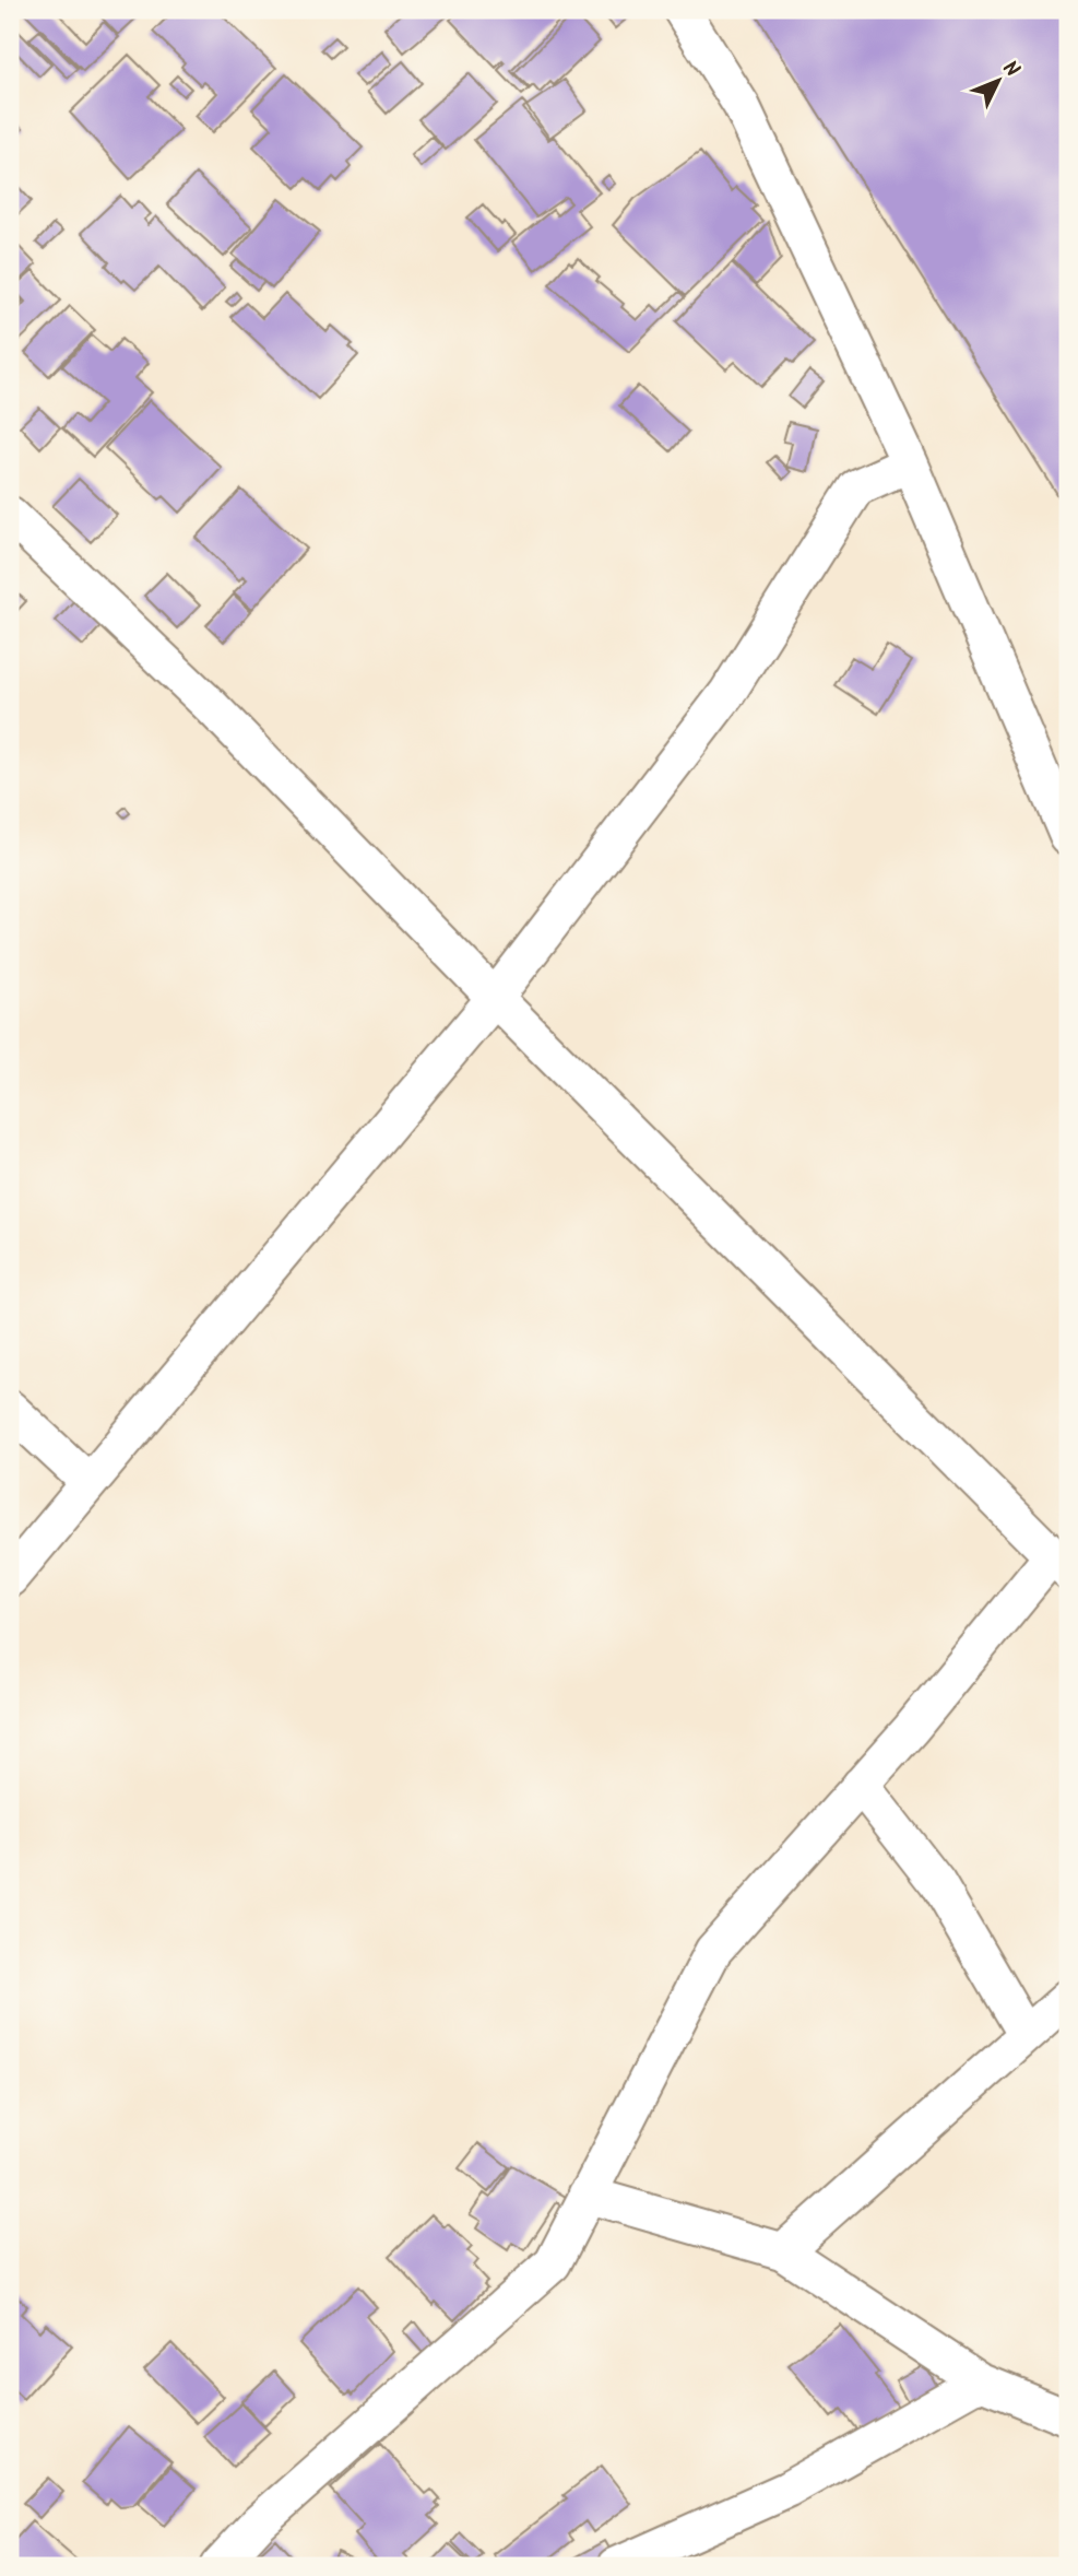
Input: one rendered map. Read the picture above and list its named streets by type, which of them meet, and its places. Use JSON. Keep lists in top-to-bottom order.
{
  "north": "top right"
}
